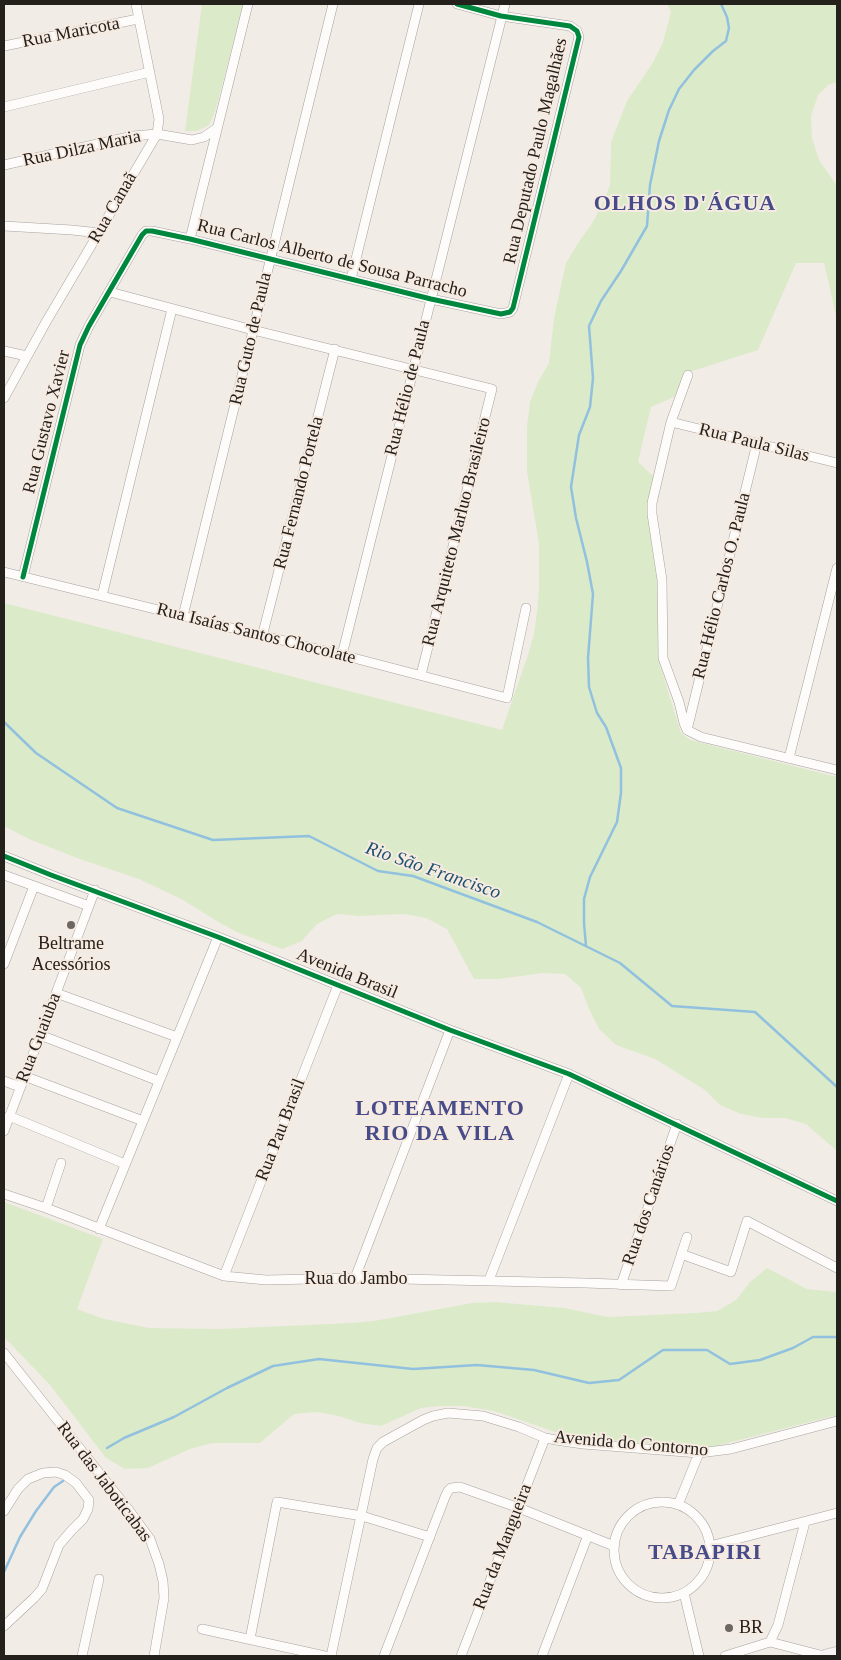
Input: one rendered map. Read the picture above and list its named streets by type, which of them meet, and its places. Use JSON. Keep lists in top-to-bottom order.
{
  "streets": {
    "street": [
      "Rua Maricota",
      "Rua Dilza Maria",
      "Rua Deputado Paulo Magalhães",
      "Rua Canaã",
      "Rua Carlos Alberto de Sousa Parracho",
      "Rua Guto de Paula",
      "Rua Hélio de Paula",
      "Rua Gustavo Xavier",
      "Rua Paula Silas",
      "Rua Fernando Portela",
      "Rua Arquiteto Marluo Brasileiro",
      "Rua Hélio Carlos O. Paula",
      "Rua Isaías Santos Chocolate",
      "Avenida Brasil",
      "Rua Guaiuba",
      "Rua Pau Brasil",
      "Rua dos Canários",
      "Rua do Jambo",
      "Avenida do Contorno",
      "Rua das Jaboticabas",
      "Rua da Mangueira"
    ]
  },
  "crossings": [
    ["Rua Maricota", "Rua Canaã"],
    ["Rua Dilza Maria", "Rua Canaã"],
    ["Rua Deputado Paulo Magalhães", "Rua Carlos Alberto de Sousa Parracho"],
    ["Rua Deputado Paulo Magalhães", "Rua Hélio de Paula"],
    ["Rua Carlos Alberto de Sousa Parracho", "Rua Guto de Paula"],
    ["Rua Carlos Alberto de Sousa Parracho", "Rua Hélio de Paula"],
    ["Rua Carlos Alberto de Sousa Parracho", "Rua Gustavo Xavier"],
    ["Rua Guto de Paula", "Rua Isaías Santos Chocolate"],
    ["Rua Hélio de Paula", "Rua Arquiteto Marluo Brasileiro"],
    ["Rua Hélio de Paula", "Rua Isaías Santos Chocolate"],
    ["Rua Gustavo Xavier", "Rua Isaías Santos Chocolate"],
    ["Rua Paula Silas", "Rua Hélio Carlos O. Paula"],
    ["Rua Fernando Portela", "Rua Isaías Santos Chocolate"],
    ["Rua Arquiteto Marluo Brasileiro", "Rua Isaías Santos Chocolate"],
    ["Avenida Brasil", "Rua Guaiuba"],
    ["Avenida Brasil", "Rua Pau Brasil"],
    ["Avenida Brasil", "Rua dos Canários"],
    ["Rua Pau Brasil", "Rua do Jambo"],
    ["Rua dos Canários", "Rua do Jambo"],
    ["Avenida do Contorno", "Rua da Mangueira"]
  ],
  "districts": ["OLHOS D'ÁGUA", "LOTEAMENTO RIO DA VILA", "TABAPIRI"],
  "water": ["Rio São Francisco"],
  "places": ["Beltrame Acessórios", "BR"]
}
